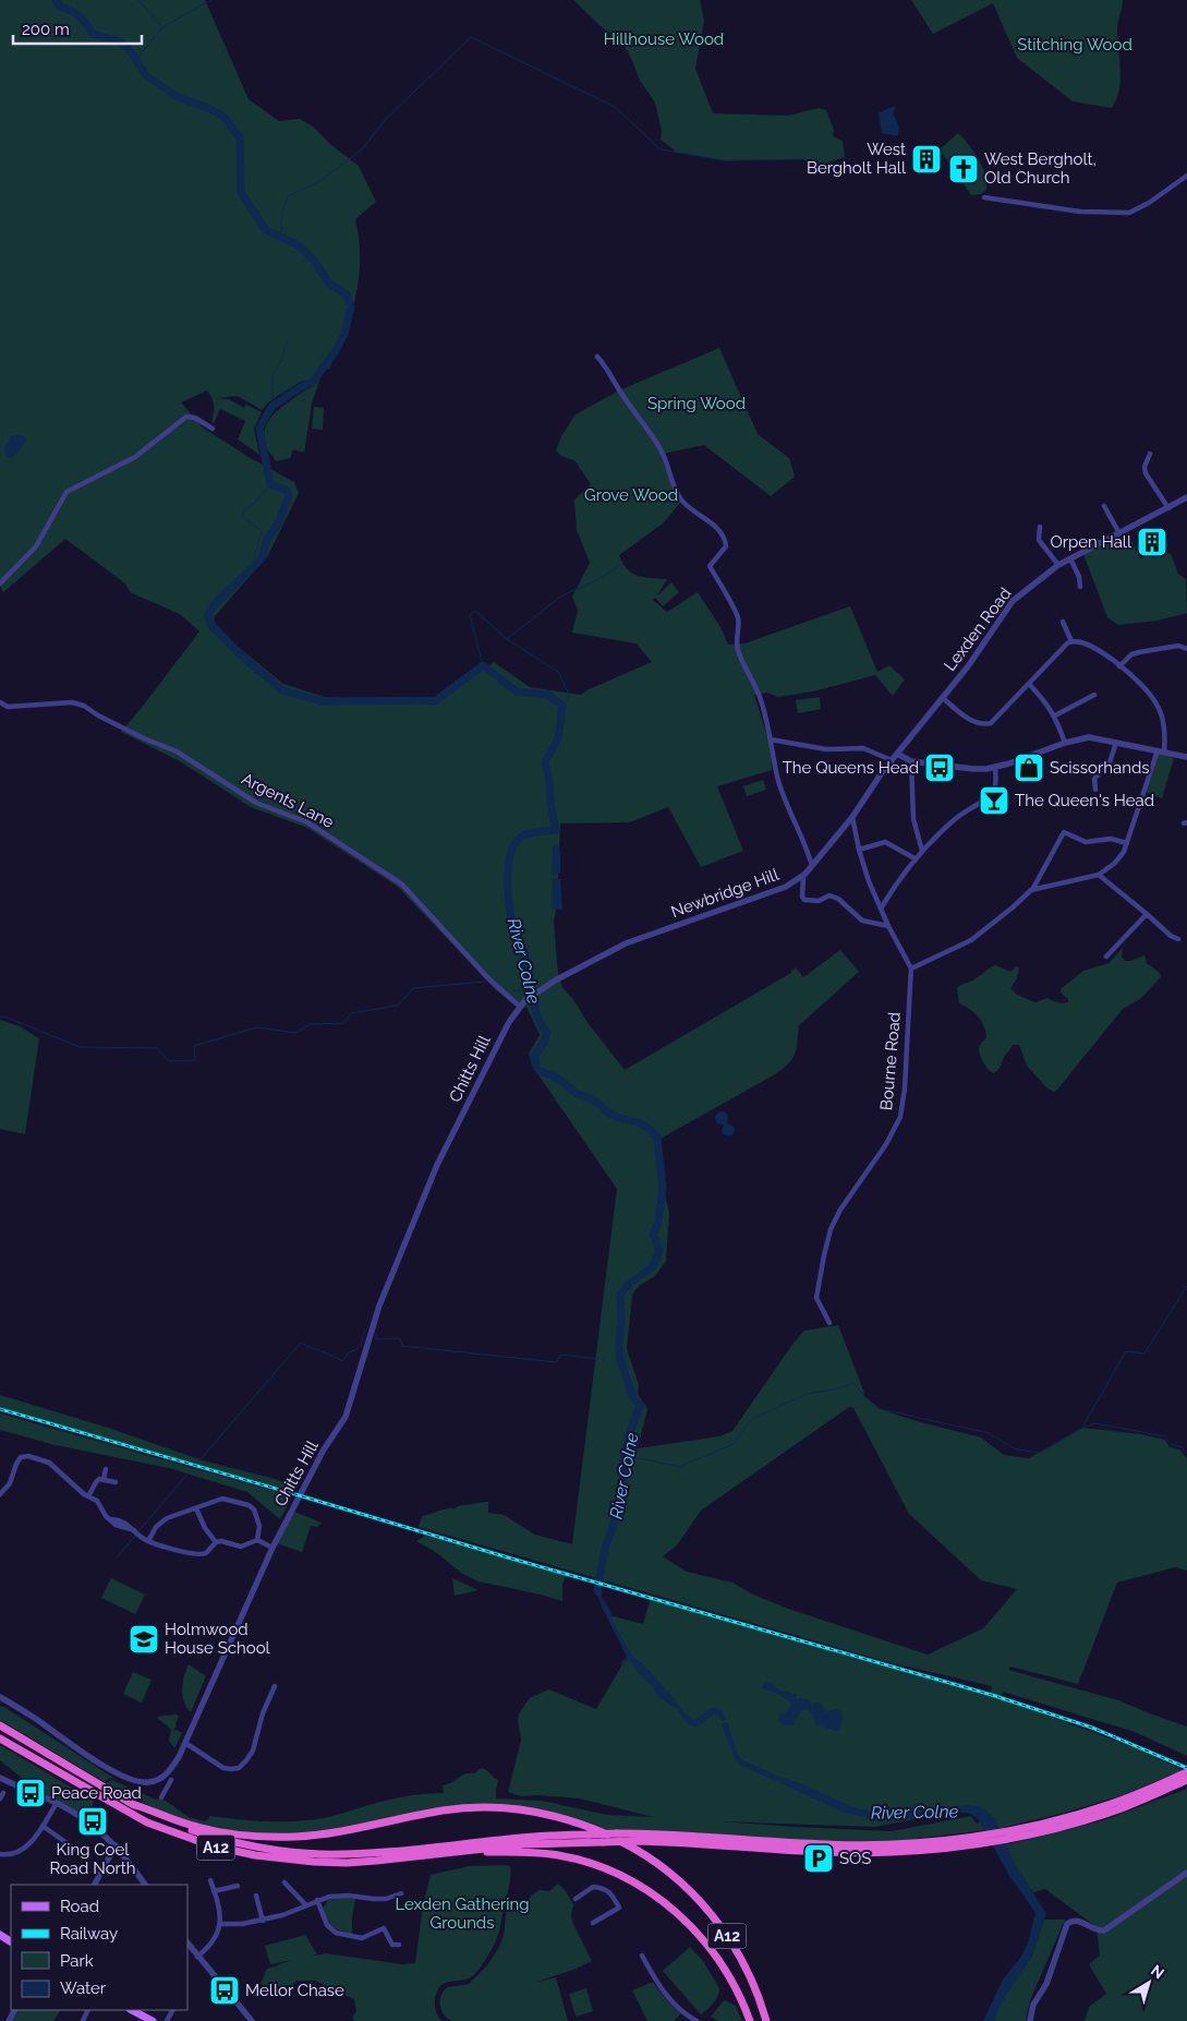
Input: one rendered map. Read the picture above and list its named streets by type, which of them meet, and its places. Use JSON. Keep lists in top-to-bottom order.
{
  "streets": {
    "highway": ["A12"],
    "street": [
      "Lexden Road",
      "Argents Lane",
      "Newbridge Hill",
      "Bourne Road",
      "Chitts Hill"
    ]
  },
  "crossings": [
    ["Lexden Road", "Newbridge Hill"],
    ["Argents Lane", "Newbridge Hill"],
    ["Argents Lane", "Chitts Hill"],
    ["Newbridge Hill", "Chitts Hill"]
  ],
  "water": ["River Colne"],
  "parks": [
    "Hillhouse Wood",
    "Stitching Wood",
    "Spring Wood",
    "Grove Wood",
    "Lexden Gathering Grounds"
  ],
  "places": {
    "building": ["West Bergholt Hall", "Orpen Hall"],
    "church": ["West Bergholt, Old Church"],
    "bus stop": [
      "The Queens Head",
      "Peace Road",
      "King Coel Road North",
      "Mellor Chase"
    ],
    "shop": ["Scissorhands"],
    "bar": ["The Queen's Head"],
    "school or university": ["Holmwood House School"],
    "parking": ["SOS"]
  },
  "legend": [
    "Road",
    "Railway",
    "Park",
    "Water"
  ],
  "scale_bar": "200 m",
  "north": "top right"
}
